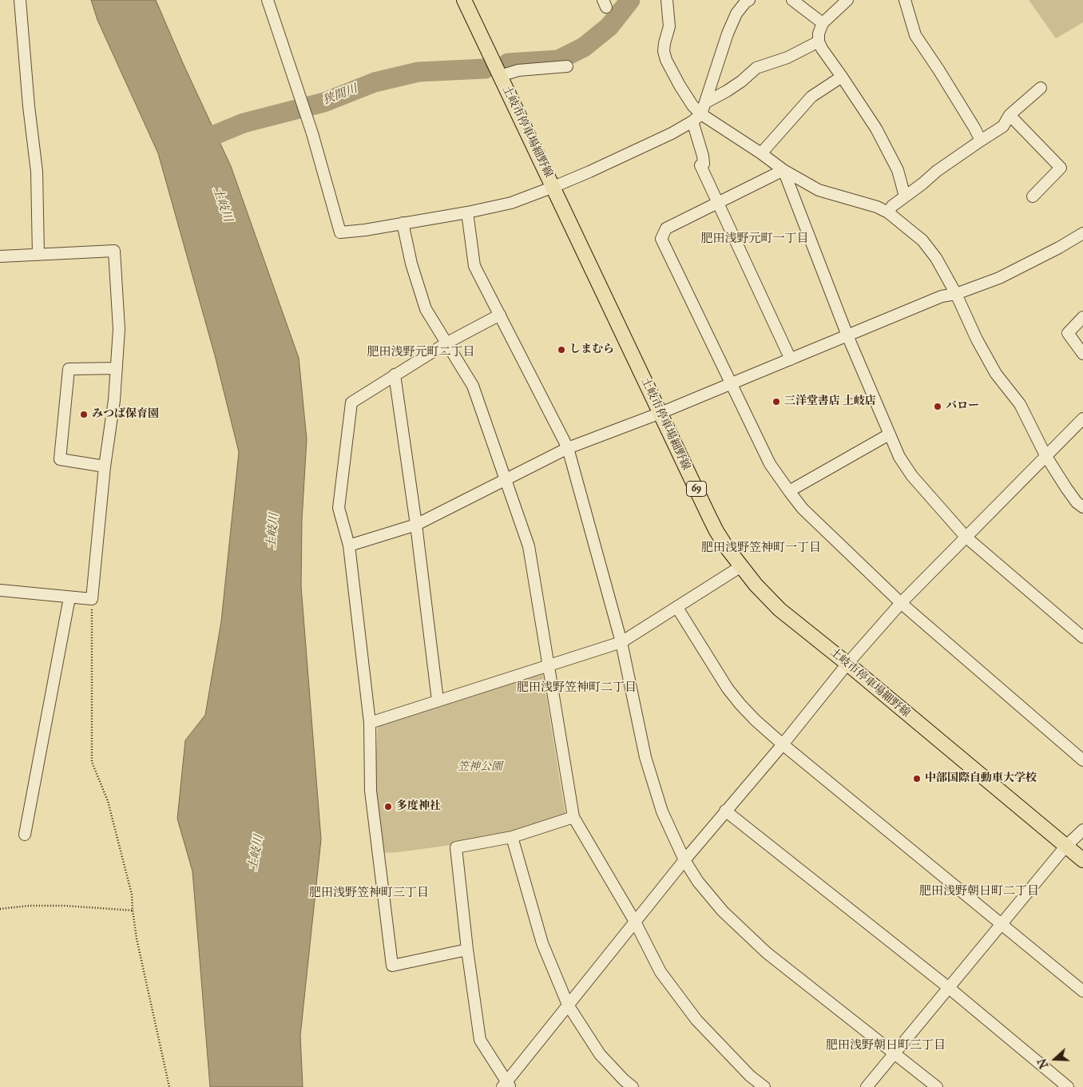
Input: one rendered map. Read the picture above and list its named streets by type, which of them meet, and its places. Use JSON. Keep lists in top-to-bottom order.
{
  "streets": {
    "main road": ["土岐市停車場細野線", "69"]
  },
  "districts": [
    "肥田浅野元町一丁目",
    "肥田浅野元町二丁目",
    "肥田浅野笠神町一丁目",
    "肥田浅野笠神町二丁目",
    "肥田浅野朝日町二丁目",
    "肥田浅野笠神町三丁目",
    "肥田浅野朝日町三丁目"
  ],
  "water": ["狭間川", "土岐川"],
  "parks": ["笠神公園"],
  "places": [
    "しまむら",
    "三洋堂書店 土岐店",
    "バロー",
    "みつば保育園",
    "中部国際自動車大学校",
    "多度神社"
  ],
  "north": "left"
}
